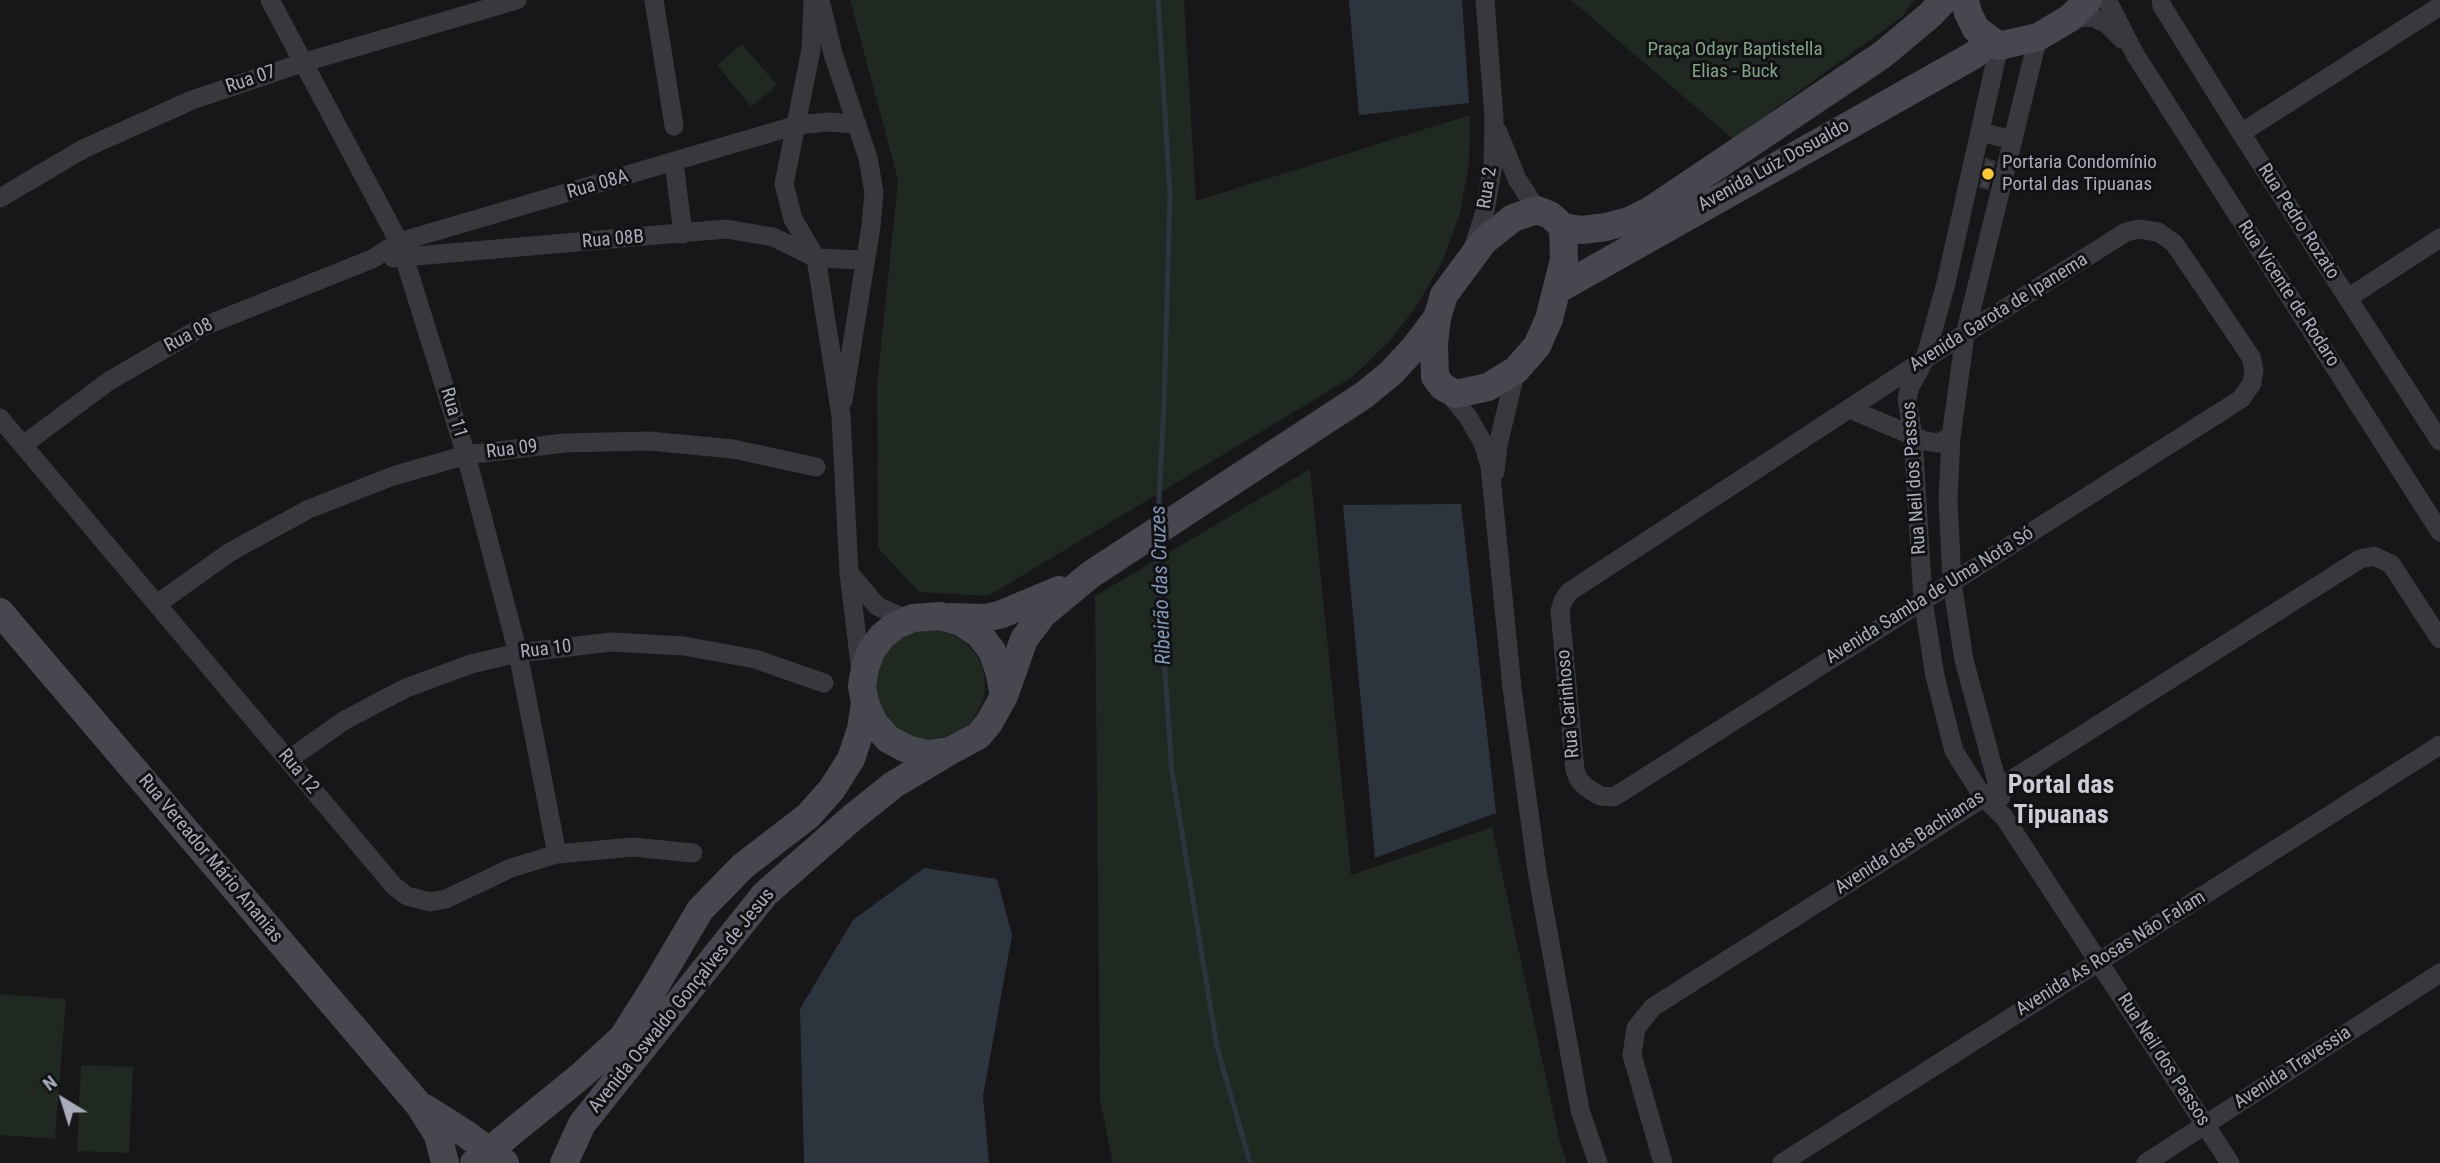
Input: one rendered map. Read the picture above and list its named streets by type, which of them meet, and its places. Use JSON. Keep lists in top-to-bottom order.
{
  "streets": {
    "street": [
      "Rua 07",
      "Avenida Luiz Dosualdo",
      "Rua 08A",
      "Rua 2",
      "Rua Pedro Rozato",
      "Rua 08B",
      "Rua Vicente de Rodaro",
      "Avenida Garota de Ipanema",
      "Rua 08",
      "Rua 11",
      "Rua 09",
      "Rua Neil dos Passos",
      "Avenida Samba de Uma Nota Só",
      "Rua 10",
      "Rua Carinhoso",
      "Rua 12",
      "Avenida das Bachianas",
      "Rua Vereador Mário Ananias",
      "Avenida As Rosas Não Falam",
      "Avenida Oswaldo Gonçalves de Jesus",
      "Avenida Travessia"
    ]
  },
  "crossings": [
    ["Rua 07", "Rua 11"],
    ["Avenida Luiz Dosualdo", "Rua Neil dos Passos"],
    ["Rua 08A", "Rua 08B"],
    ["Rua 08A", "Rua 08"],
    ["Rua 08A", "Rua 11"],
    ["Rua 08A", "Avenida Oswaldo Gonçalves de Jesus"],
    ["Rua 08B", "Rua 08"],
    ["Rua 08B", "Rua 11"],
    ["Rua 08B", "Avenida Oswaldo Gonçalves de Jesus"],
    ["Avenida Garota de Ipanema", "Rua Neil dos Passos"],
    ["Avenida Garota de Ipanema", "Avenida Samba de Uma Nota Só"],
    ["Avenida Garota de Ipanema", "Rua Carinhoso"],
    ["Rua 08", "Rua 11"],
    ["Rua 08", "Rua 12"],
    ["Rua 11", "Rua 09"],
    ["Rua 11", "Rua 10"],
    ["Rua 11", "Rua 12"],
    ["Rua 09", "Rua 12"],
    ["Rua Neil dos Passos", "Avenida Samba de Uma Nota Só"],
    ["Rua Neil dos Passos", "Avenida das Bachianas"],
    ["Rua Neil dos Passos", "Avenida As Rosas Não Falam"],
    ["Rua Neil dos Passos", "Avenida Travessia"],
    ["Avenida Samba de Uma Nota Só", "Rua Carinhoso"],
    ["Rua 10", "Rua 12"],
    ["Rua Vereador Mário Ananias", "Avenida Oswaldo Gonçalves de Jesus"]
  ],
  "districts": ["Portal das Tipuanas"],
  "water": ["Ribeirão das Cruzes"],
  "parks": ["Praça Odayr Baptistella Elias - Buck"],
  "places": ["Portaria Condomínio Portal das Tipuanas"],
  "north": "top left"
}
